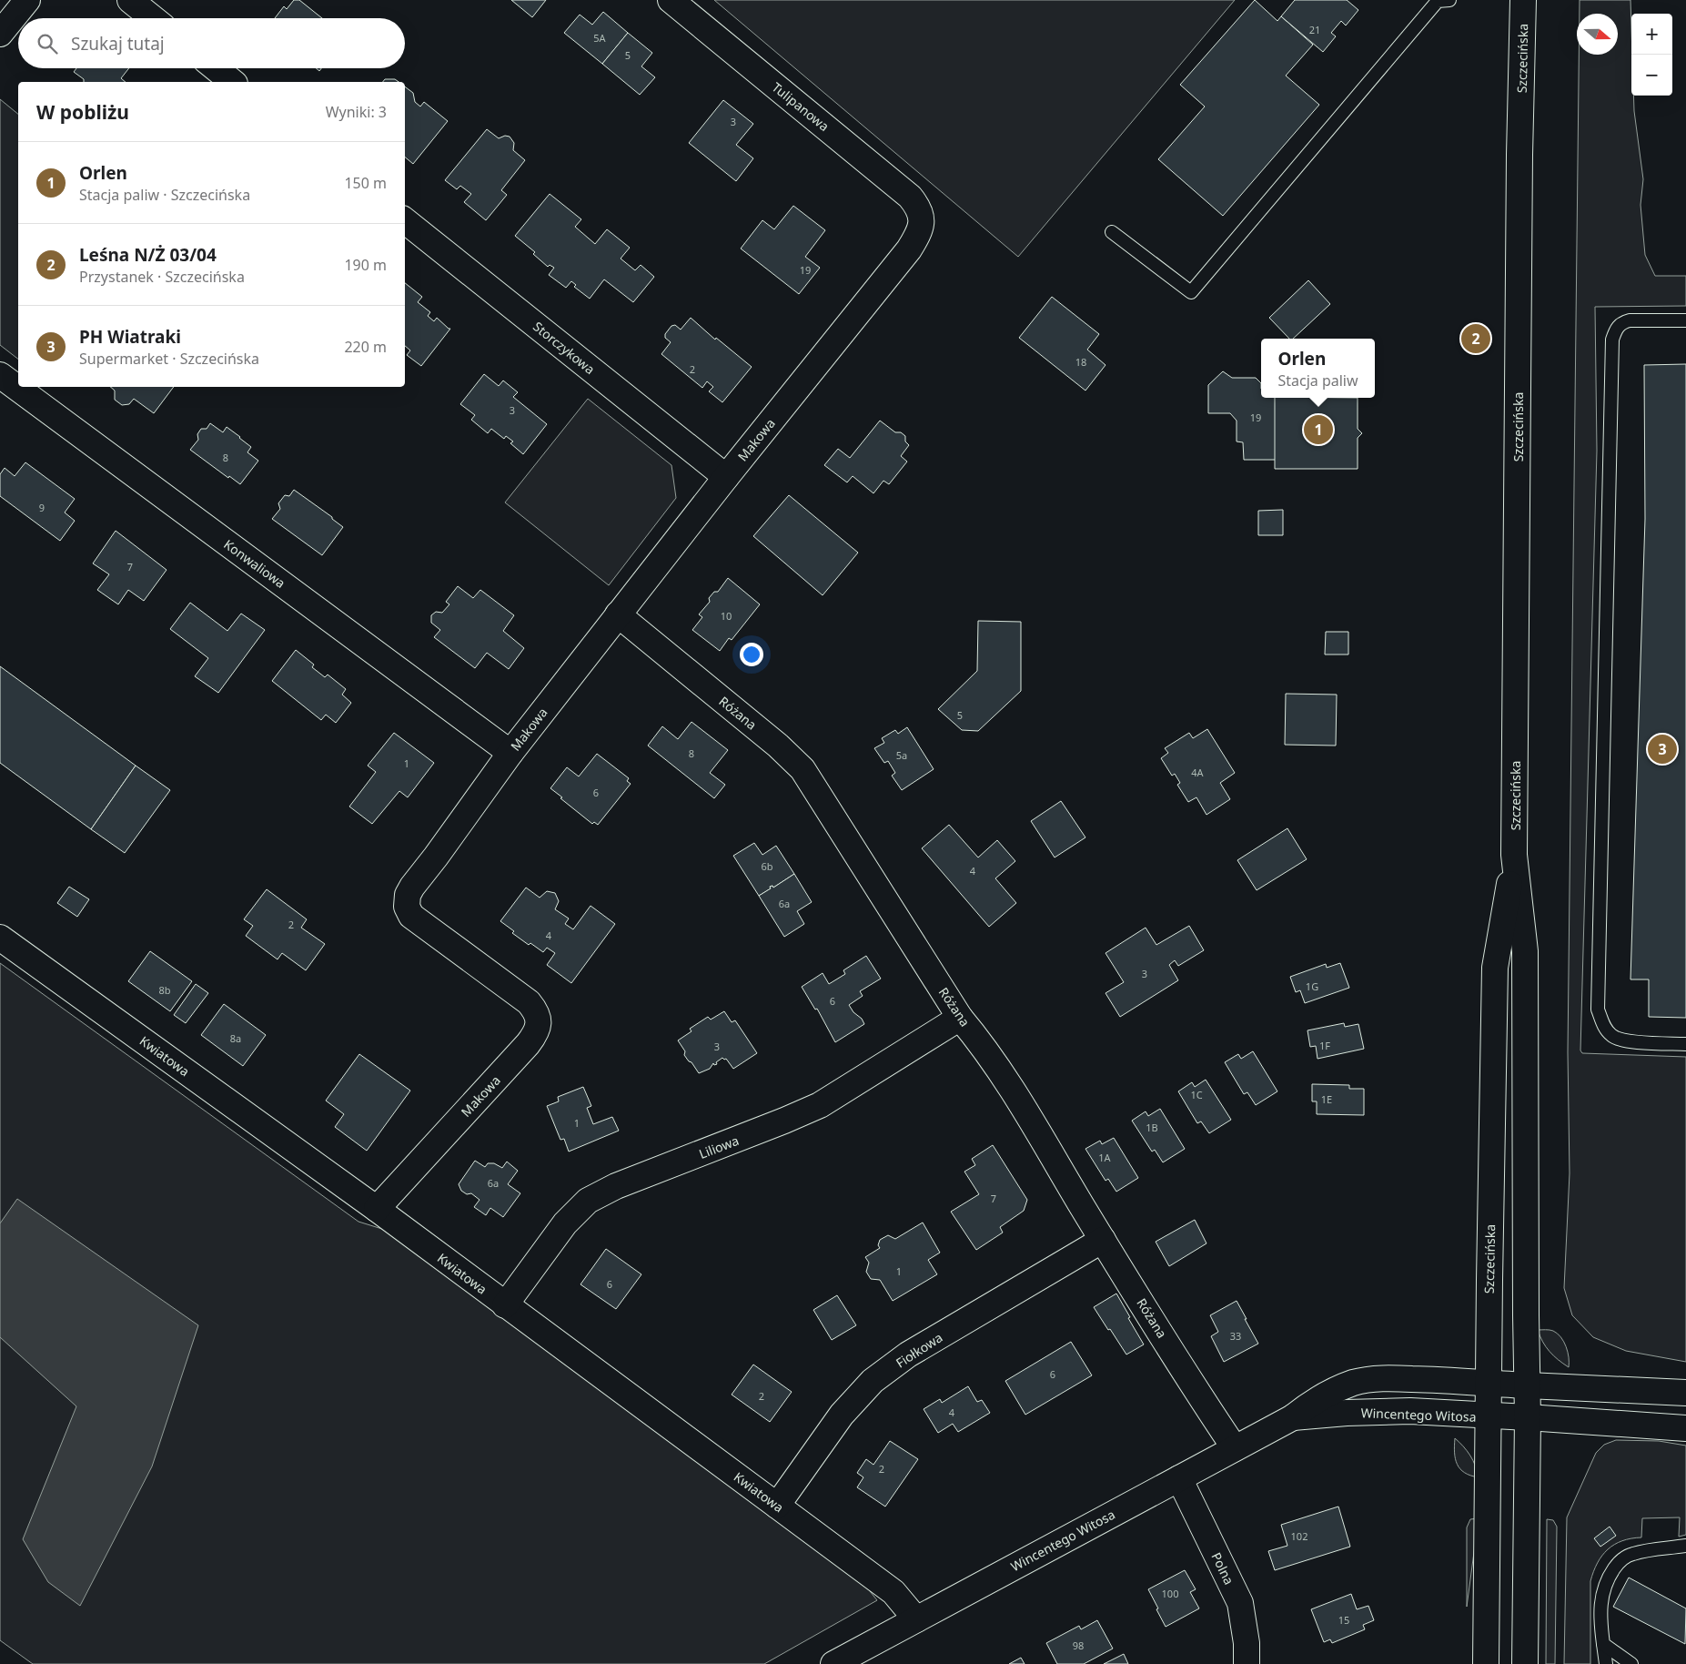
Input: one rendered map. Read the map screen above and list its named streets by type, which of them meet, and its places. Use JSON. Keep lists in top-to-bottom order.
{
  "streets": {
    "street": [
      "Szczecińska",
      "Tulipanowa",
      "Storczykowa",
      "Makowa",
      "Konwaliowa",
      "Różana",
      "Kwiatowa",
      "Liliowa",
      "Fiołkowa",
      "Wincentego Witosa",
      "Polna"
    ]
  },
  "crossings": [
    ["Szczecińska", "Wincentego Witosa"],
    ["Tulipanowa", "Makowa"],
    ["Storczykowa", "Makowa"],
    ["Makowa", "Konwaliowa"],
    ["Makowa", "Różana"],
    ["Makowa", "Kwiatowa"],
    ["Różana", "Liliowa"],
    ["Różana", "Fiołkowa"],
    ["Różana", "Wincentego Witosa"],
    ["Kwiatowa", "Liliowa"],
    ["Kwiatowa", "Fiołkowa"],
    ["Kwiatowa", "Wincentego Witosa"],
    ["Wincentego Witosa", "Polna"]
  ],
  "house_numbers": [
    "21",
    "5A",
    "5",
    "3",
    "19",
    "18",
    "2",
    "3",
    "19",
    "8",
    "9",
    "7",
    "10",
    "5",
    "8",
    "5a",
    "1",
    "4A",
    "6",
    "6b",
    "4",
    "6a",
    "2",
    "4",
    "3",
    "1G",
    "8b",
    "6",
    "8a",
    "1F",
    "3",
    "1C",
    "1E",
    "1",
    "1B",
    "1A",
    "6a",
    "7",
    "1",
    "6",
    "33",
    "6",
    "2",
    "4",
    "2",
    "102",
    "100",
    "15",
    "98"
  ],
  "north": "right",
  "page": {
    "map_buttons": ["+", "−"],
    "search": "Szukaj tutaj",
    "heading": ["W pobliżu", "Wyniki: 3"],
    "list": [
      {
        "mark": "1",
        "name": "Orlen",
        "note": "Stacja paliw · Szczecińska",
        "value": "150 m"
      },
      {
        "mark": "2",
        "name": "Leśna N/Ż 03/04",
        "note": "Przystanek · Szczecińska",
        "value": "190 m"
      },
      {
        "mark": "3",
        "name": "PH Wiatraki",
        "note": "Supermarket · Szczecińska",
        "value": "220 m"
      }
    ],
    "pins": ["2", "1", "3"],
    "popup": ["Orlen", "Stacja paliw"]
  }
}
